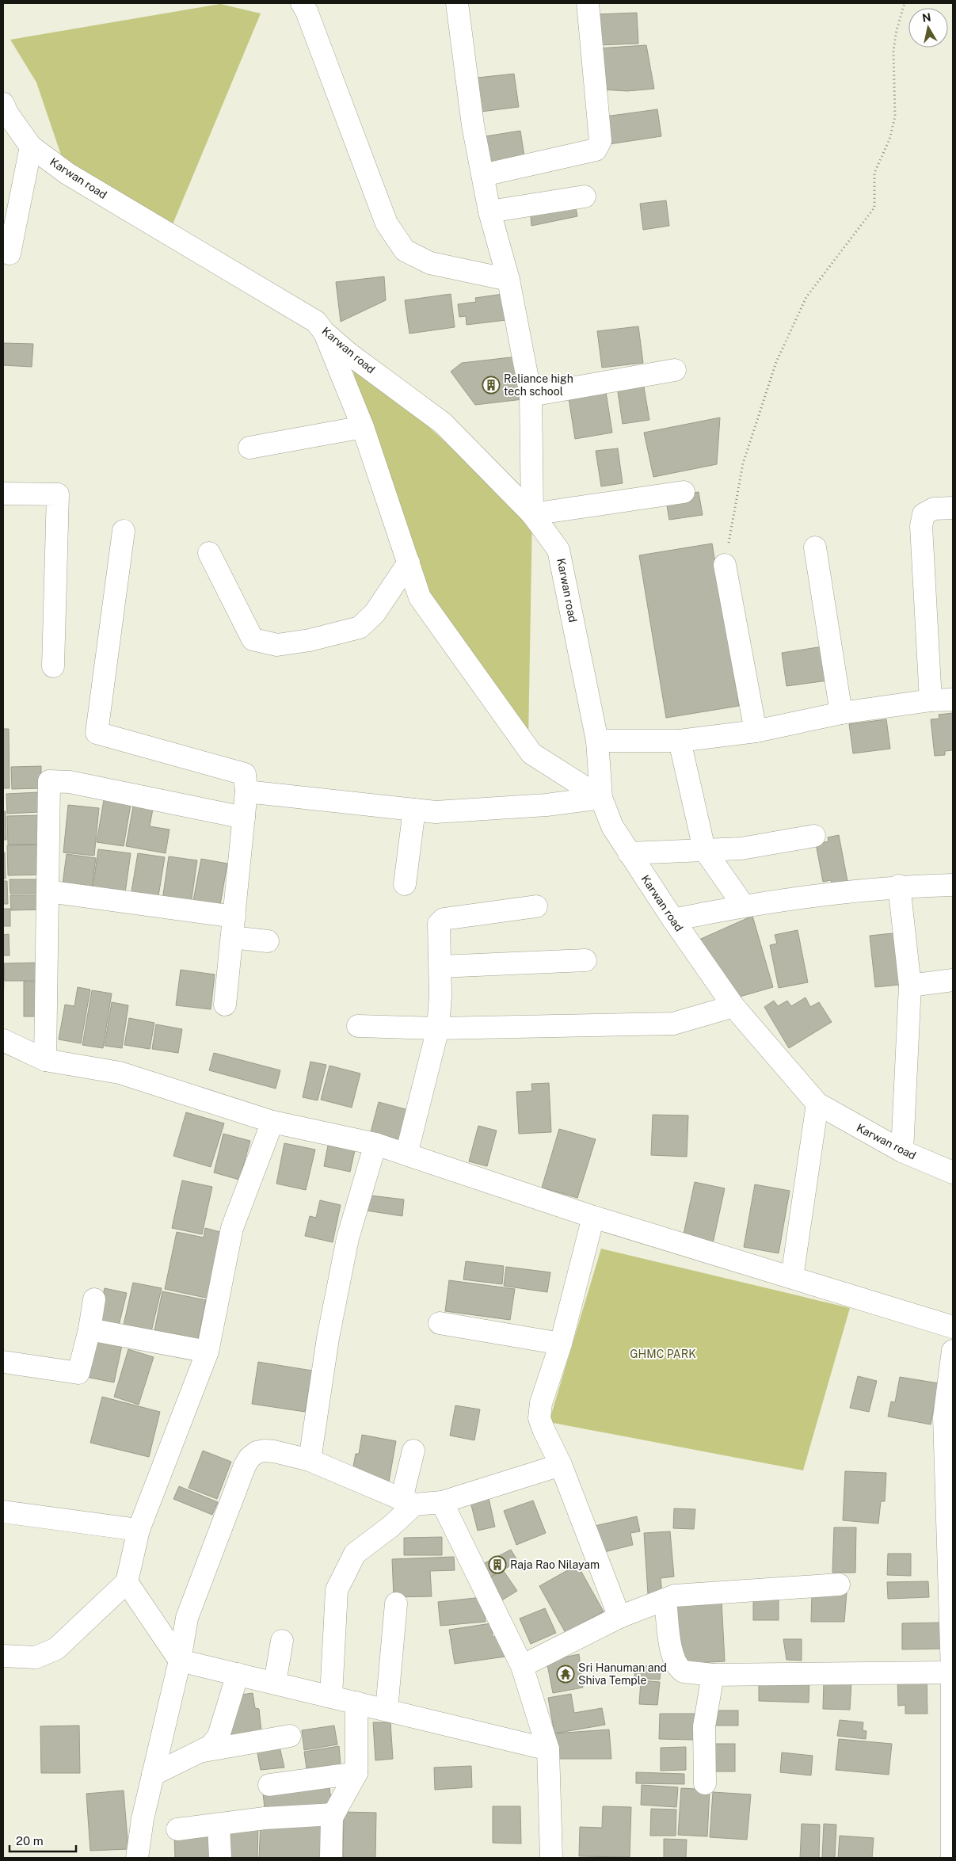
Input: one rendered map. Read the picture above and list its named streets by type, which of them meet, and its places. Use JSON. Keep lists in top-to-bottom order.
{
  "streets": {
    "street": ["Karwan road"]
  },
  "parks": ["GHMC PARK"],
  "places": {
    "building": ["Reliance high tech school", "Raja Rao Nilayam"],
    "temple": ["Sri Hanuman and Shiva Temple"]
  },
  "scale_bar": "20 m",
  "north": "top"
}
